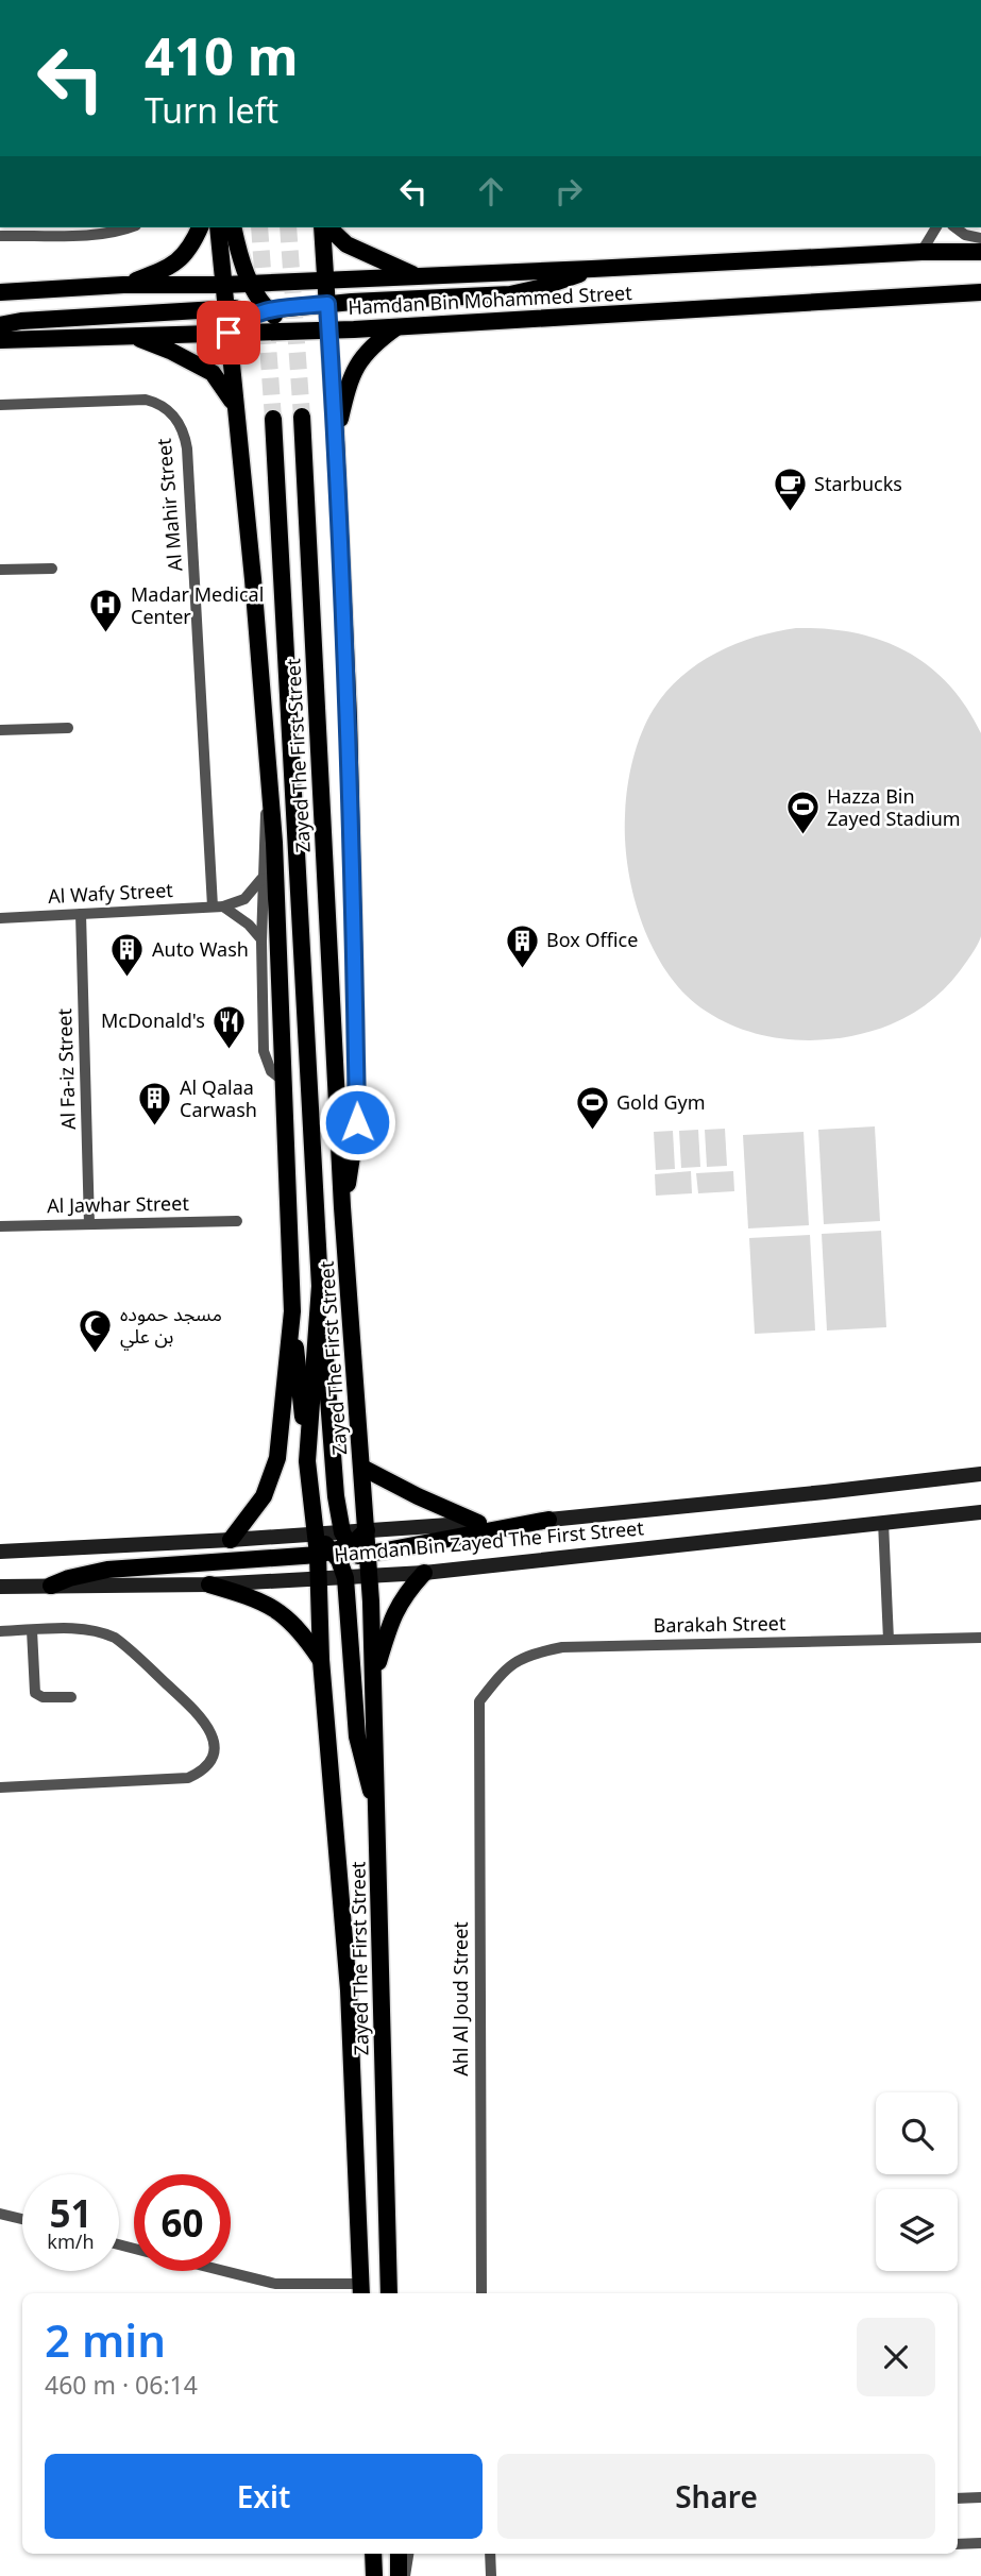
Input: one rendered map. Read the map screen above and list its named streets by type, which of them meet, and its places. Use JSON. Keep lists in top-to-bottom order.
{
  "streets": {
    "main road": ["Hamdan Bin Mohammed Street", "Zayed The First Street", "Hamdan Bin Zayed The First Street"],
    "street": [
      "Al Mahir Street",
      "Al Wafy Street",
      "Al Fa-iz Street",
      "Al Jawhar Street",
      "Barakah Street",
      "Ahl Al Joud Street"
    ]
  },
  "crossings": [
    ["Al Mahir Street", "Al Wafy Street"],
    ["Zayed The First Street", "Hamdan Bin Zayed The First Street"],
    ["Al Wafy Street", "Al Fa-iz Street"],
    ["Al Fa-iz Street", "Al Jawhar Street"],
    ["Barakah Street", "Ahl Al Joud Street"]
  ],
  "places": {
    "cafe": ["Starbucks"],
    "hospital": ["Madar Medical Center"],
    "sports": ["Hazza Bin Zayed Stadium", "Gold Gym"],
    "building": ["Box Office", "Auto Wash", "Al Qalaa Carwash"],
    "restaurant": ["McDonald's"],
    "mosque": ["مسجد حموده بن علي"]
  },
  "page": {
    "turn": ["410 m", "Turn left"],
    "speed": "51 km/h",
    "limit": "60",
    "heading": ["2 min", "460 m · 06:14"],
    "buttons": ["Exit", "Share"]
  }
}
